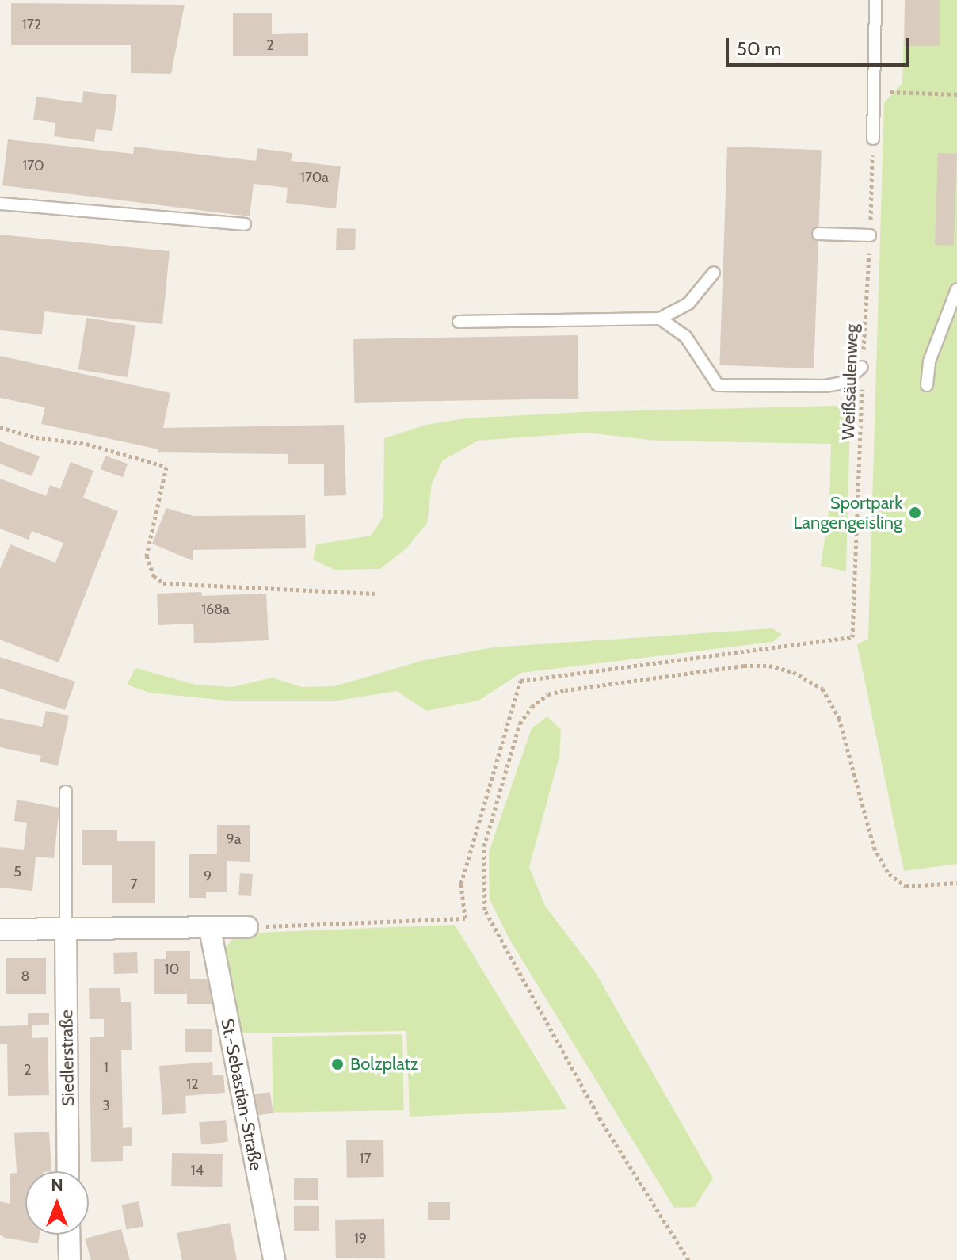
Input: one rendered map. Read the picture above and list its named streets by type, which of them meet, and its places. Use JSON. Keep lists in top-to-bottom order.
{
  "streets": {
    "street": ["Siedlerstraße", "St.-Sebastian-Straße"],
    "path": ["Weißsäulenweg"]
  },
  "places": ["Sportpark Langengeisling", "Bolzplatz"],
  "house_numbers": [
    "172",
    "2",
    "170",
    "170a",
    "168a",
    "9a",
    "5",
    "9",
    "7",
    "10",
    "8",
    "1",
    "2",
    "12",
    "3",
    "17",
    "14",
    "19"
  ],
  "scale_bar": "50 m",
  "north": "top"
}
